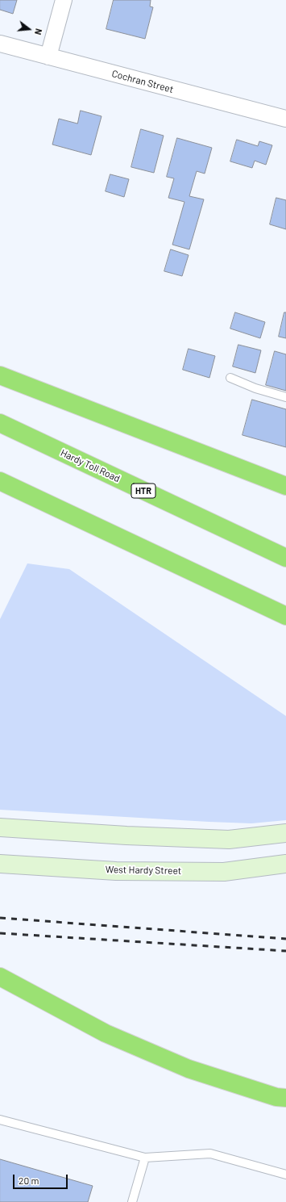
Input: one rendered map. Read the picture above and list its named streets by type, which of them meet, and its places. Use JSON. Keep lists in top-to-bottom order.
{
  "streets": {
    "highway": ["Hardy Toll Road", "HTR"],
    "main road": ["West Hardy Street"],
    "street": ["Cochran Street"]
  },
  "scale_bar": "20 m",
  "north": "right"
}
